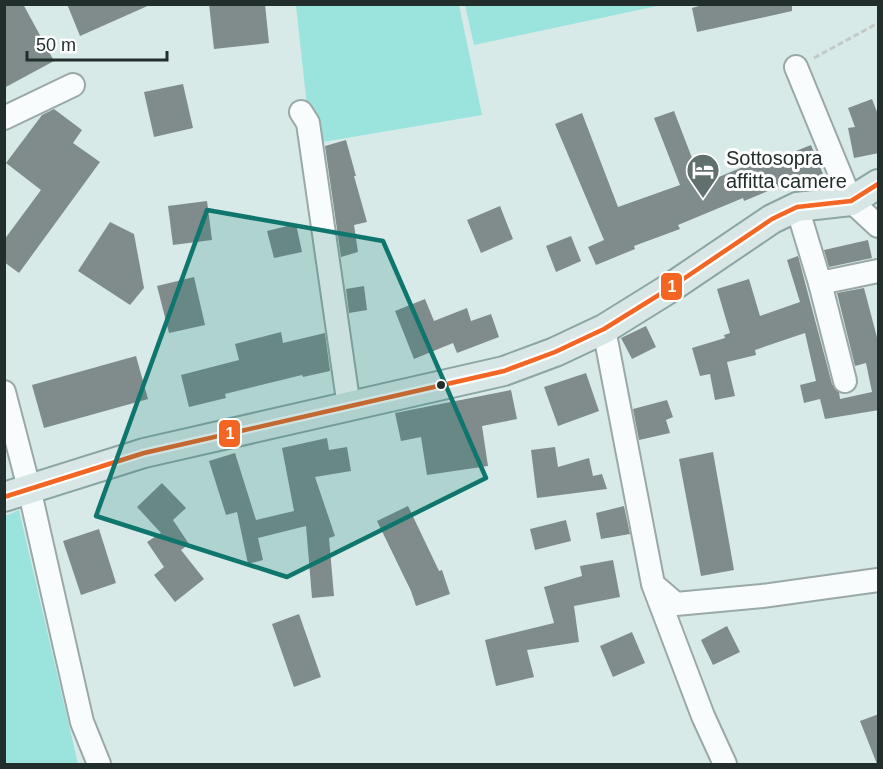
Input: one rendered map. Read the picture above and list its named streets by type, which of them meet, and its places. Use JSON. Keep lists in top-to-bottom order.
{
  "places": {
    "hotel": ["Sottosopra affitta camere"]
  },
  "lines": ["transit line 1"],
  "scale_bar": "50 m"
}
